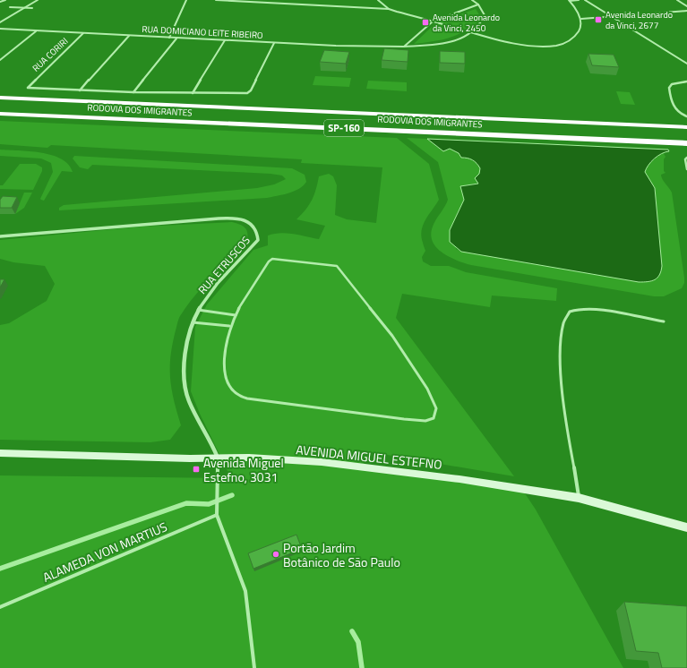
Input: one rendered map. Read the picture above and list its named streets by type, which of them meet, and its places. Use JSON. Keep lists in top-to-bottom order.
{
  "streets": {
    "highway": ["RODOVIA DOS IMIGRANTES", "SP-160"],
    "main road": ["AVENIDA MIGUEL ESTEFNO"],
    "street": ["RUA DOMICIANO LEITE RIBEIRO", "RUA CORIRI", "RUA ETRUSCOS"],
    "lane": ["ALAMEDA VON MARTIUS"]
  },
  "crossings": [
    ["RUA DOMICIANO LEITE RIBEIRO", "RUA CORIRI"],
    ["RUA ETRUSCOS", "AVENIDA MIGUEL ESTEFNO"]
  ],
  "places": {
    "transit": ["Avenida Leonardo da Vinci, 2677", "Avenida Leonardo da Vinci, 2450", "Avenida Miguel Estefno, 3031"],
    "other": ["Portão Jardim Botânico de São Paulo"]
  }
}
